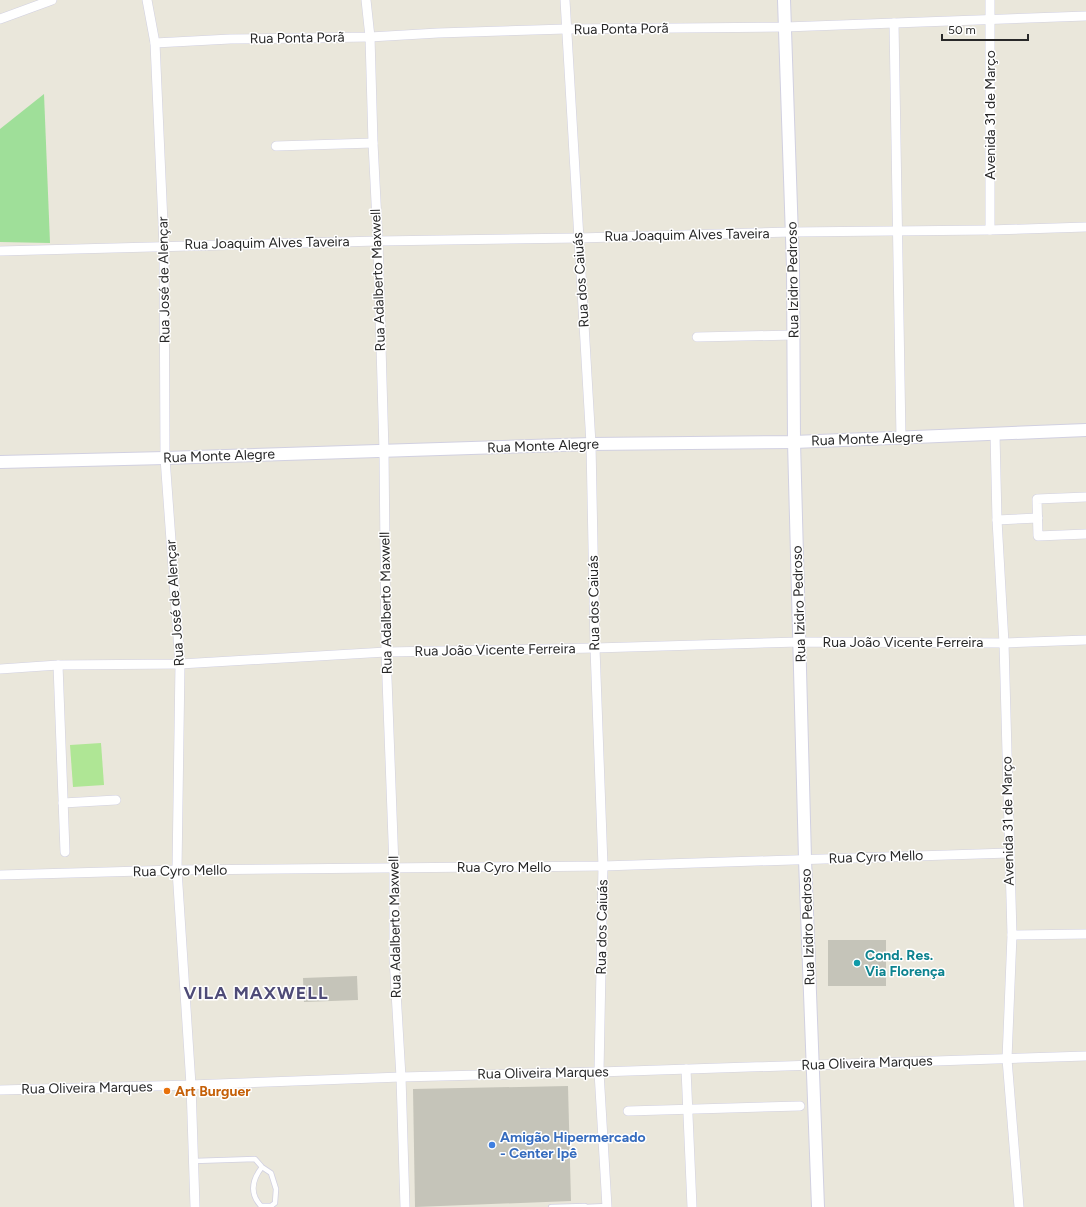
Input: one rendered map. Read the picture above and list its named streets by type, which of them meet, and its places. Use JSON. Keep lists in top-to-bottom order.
{
  "streets": {
    "street": [
      "Rua Ponta Porã",
      "Avenida 31 de Março",
      "Rua Joaquim Alves Taveira",
      "Rua José de Alençar",
      "Rua Adalberto Maxwell",
      "Rua dos Caiuás",
      "Rua Izidro Pedroso",
      "Rua Monte Alegre",
      "Rua João Vicente Ferreira",
      "Rua Cyro Mello",
      "Rua Oliveira Marques"
    ]
  },
  "crossings": [
    ["Rua Ponta Porã", "Avenida 31 de Março"],
    ["Rua Ponta Porã", "Rua José de Alençar"],
    ["Rua Ponta Porã", "Rua Adalberto Maxwell"],
    ["Rua Ponta Porã", "Rua dos Caiuás"],
    ["Rua Ponta Porã", "Rua Izidro Pedroso"],
    ["Avenida 31 de Março", "Rua Joaquim Alves Taveira"],
    ["Avenida 31 de Março", "Rua Monte Alegre"],
    ["Avenida 31 de Março", "Rua João Vicente Ferreira"],
    ["Avenida 31 de Março", "Rua Cyro Mello"],
    ["Avenida 31 de Março", "Rua Oliveira Marques"],
    ["Rua Joaquim Alves Taveira", "Rua José de Alençar"],
    ["Rua Joaquim Alves Taveira", "Rua Adalberto Maxwell"],
    ["Rua Joaquim Alves Taveira", "Rua dos Caiuás"],
    ["Rua Joaquim Alves Taveira", "Rua Izidro Pedroso"],
    ["Rua José de Alençar", "Rua Monte Alegre"],
    ["Rua José de Alençar", "Rua João Vicente Ferreira"],
    ["Rua José de Alençar", "Rua Cyro Mello"],
    ["Rua José de Alençar", "Rua Oliveira Marques"],
    ["Rua Adalberto Maxwell", "Rua Monte Alegre"],
    ["Rua Adalberto Maxwell", "Rua João Vicente Ferreira"],
    ["Rua Adalberto Maxwell", "Rua Cyro Mello"],
    ["Rua Adalberto Maxwell", "Rua Oliveira Marques"],
    ["Rua dos Caiuás", "Rua Monte Alegre"],
    ["Rua dos Caiuás", "Rua João Vicente Ferreira"],
    ["Rua dos Caiuás", "Rua Cyro Mello"],
    ["Rua dos Caiuás", "Rua Oliveira Marques"],
    ["Rua Izidro Pedroso", "Rua Monte Alegre"],
    ["Rua Izidro Pedroso", "Rua João Vicente Ferreira"],
    ["Rua Izidro Pedroso", "Rua Cyro Mello"],
    ["Rua Izidro Pedroso", "Rua Oliveira Marques"]
  ],
  "districts": ["VILA MAXWELL"],
  "places": ["Cond. Res. Via Florença", "Art Burguer", "Amigão Hipermercado - Center Ipê"],
  "scale_bar": "50 m"
}
